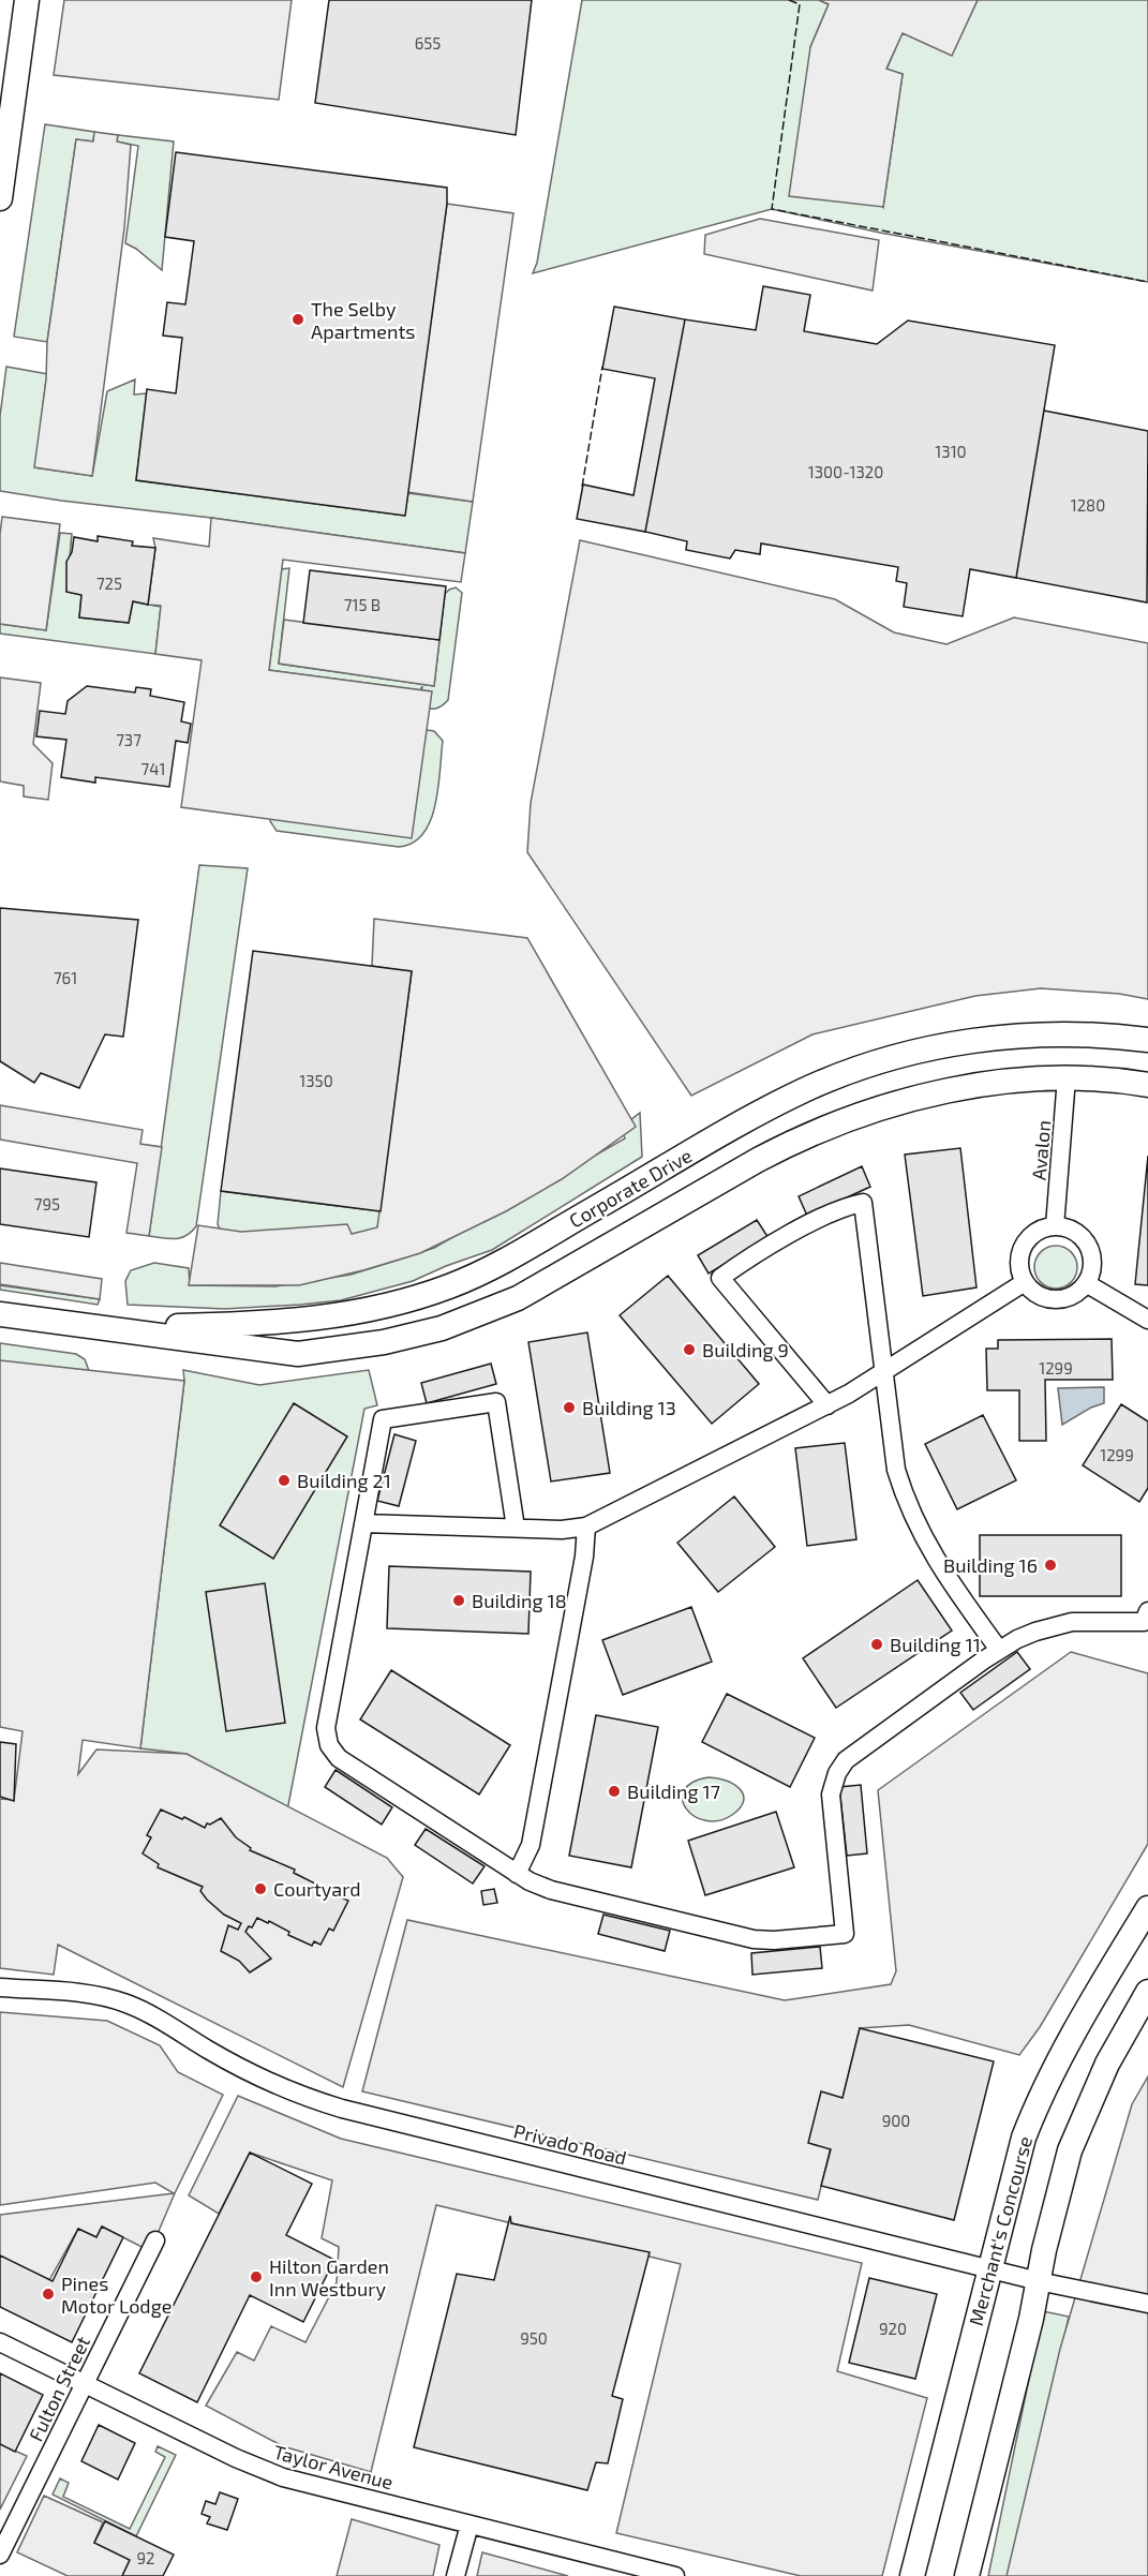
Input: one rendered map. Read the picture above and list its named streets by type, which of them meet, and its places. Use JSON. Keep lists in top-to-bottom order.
{
  "streets": {
    "main road": ["Corporate Drive", "Merchant's Concourse"],
    "street": [
      "Avalon",
      "Privado Road",
      "Fulton Street",
      "Taylor Avenue"
    ]
  },
  "crossings": [
    ["Avalon", "Corporate Drive"],
    ["Privado Road", "Merchant's Concourse"],
    ["Fulton Street", "Taylor Avenue"]
  ],
  "places": [
    "The Selby Apartments",
    "Building 9",
    "Building 13",
    "Building 21",
    "Building 16",
    "Building 18",
    "Building 11",
    "Building 17",
    "Courtyard",
    "Hilton Garden Inn Westbury",
    "Pines Motor Lodge"
  ],
  "house_numbers": [
    "655",
    "1310",
    "1300-1320",
    "1280",
    "725",
    "715 B",
    "737",
    "741",
    "761",
    "1350",
    "795",
    "1299",
    "1299",
    "900",
    "920",
    "950",
    "92"
  ]
}
